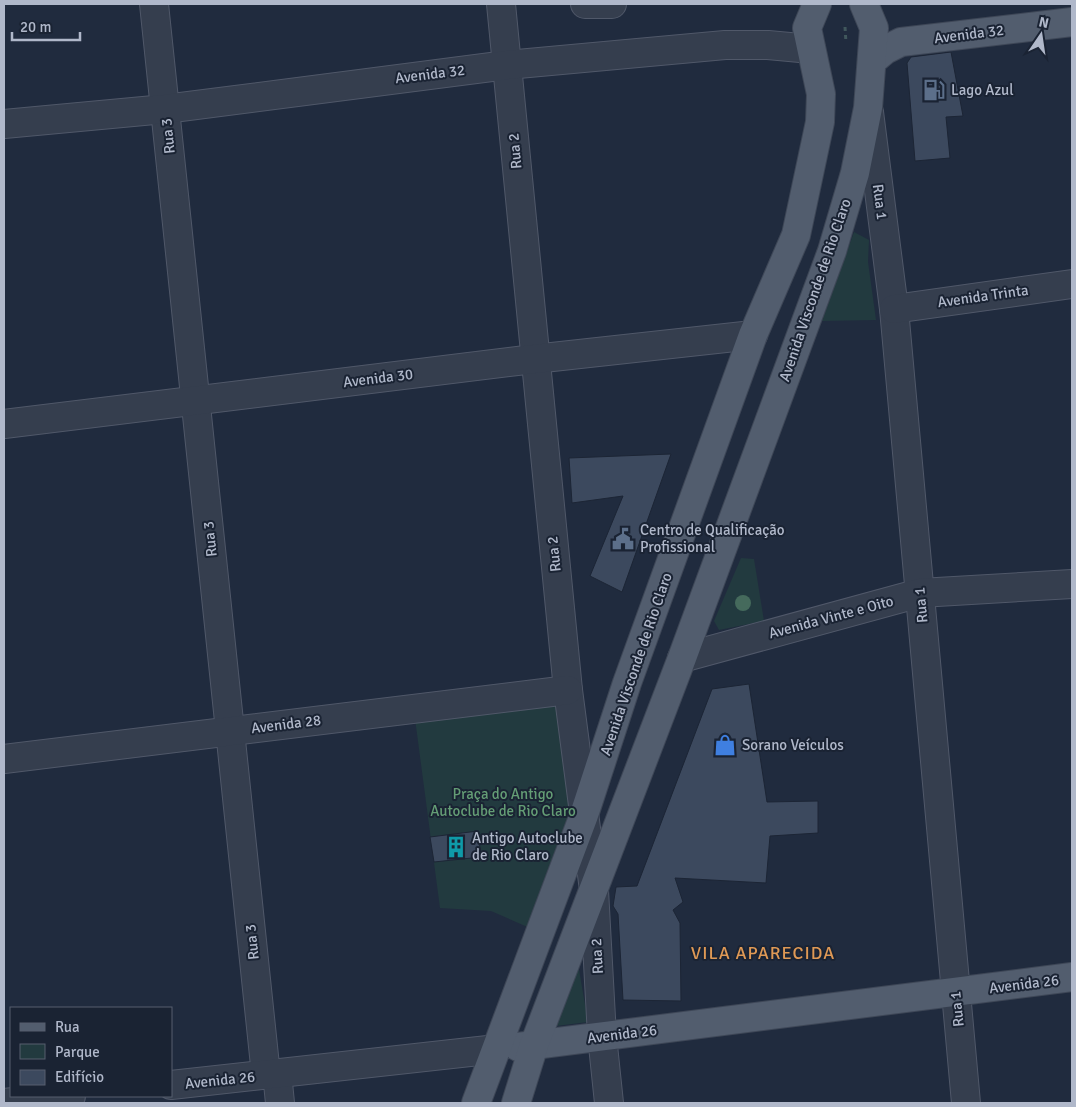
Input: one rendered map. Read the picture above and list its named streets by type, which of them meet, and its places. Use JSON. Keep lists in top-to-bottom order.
{
  "streets": {
    "main road": ["Avenida 32", "Avenida Visconde de Rio Claro", "Avenida 26"],
    "street": [
      "Rua 3",
      "Rua 2",
      "Rua 1",
      "Avenida Trinta",
      "Avenida 30",
      "Avenida Vinte e Oito",
      "Avenida 28"
    ]
  },
  "crossings": [
    ["Avenida 32", "Rua 3"],
    ["Avenida 32", "Rua 2"],
    ["Avenida 32", "Avenida Visconde de Rio Claro"],
    ["Rua 3", "Avenida 30"],
    ["Rua 3", "Avenida 28"],
    ["Rua 3", "Avenida 26"],
    ["Rua 2", "Avenida Visconde de Rio Claro"],
    ["Rua 2", "Avenida 30"],
    ["Rua 2", "Avenida 28"],
    ["Rua 2", "Avenida 26"],
    ["Rua 1", "Avenida Visconde de Rio Claro"],
    ["Rua 1", "Avenida Trinta"],
    ["Rua 1", "Avenida Vinte e Oito"],
    ["Rua 1", "Avenida 26"],
    ["Avenida Visconde de Rio Claro", "Avenida 30"],
    ["Avenida Visconde de Rio Claro", "Avenida Vinte e Oito"],
    ["Avenida Visconde de Rio Claro", "Avenida 26"]
  ],
  "districts": ["VILA APARECIDA"],
  "parks": ["Praça do Antigo Autoclube de Rio Claro"],
  "places": {
    "fuel station": ["Lago Azul"],
    "public building": ["Centro de Qualificação Profissional"],
    "shop": ["Sorano Veículos"],
    "building": ["Antigo Autoclube de Rio Claro"]
  },
  "legend": ["Rua", "Parque", "Edifício"],
  "scale_bar": "20 m",
  "north": "top"
}
